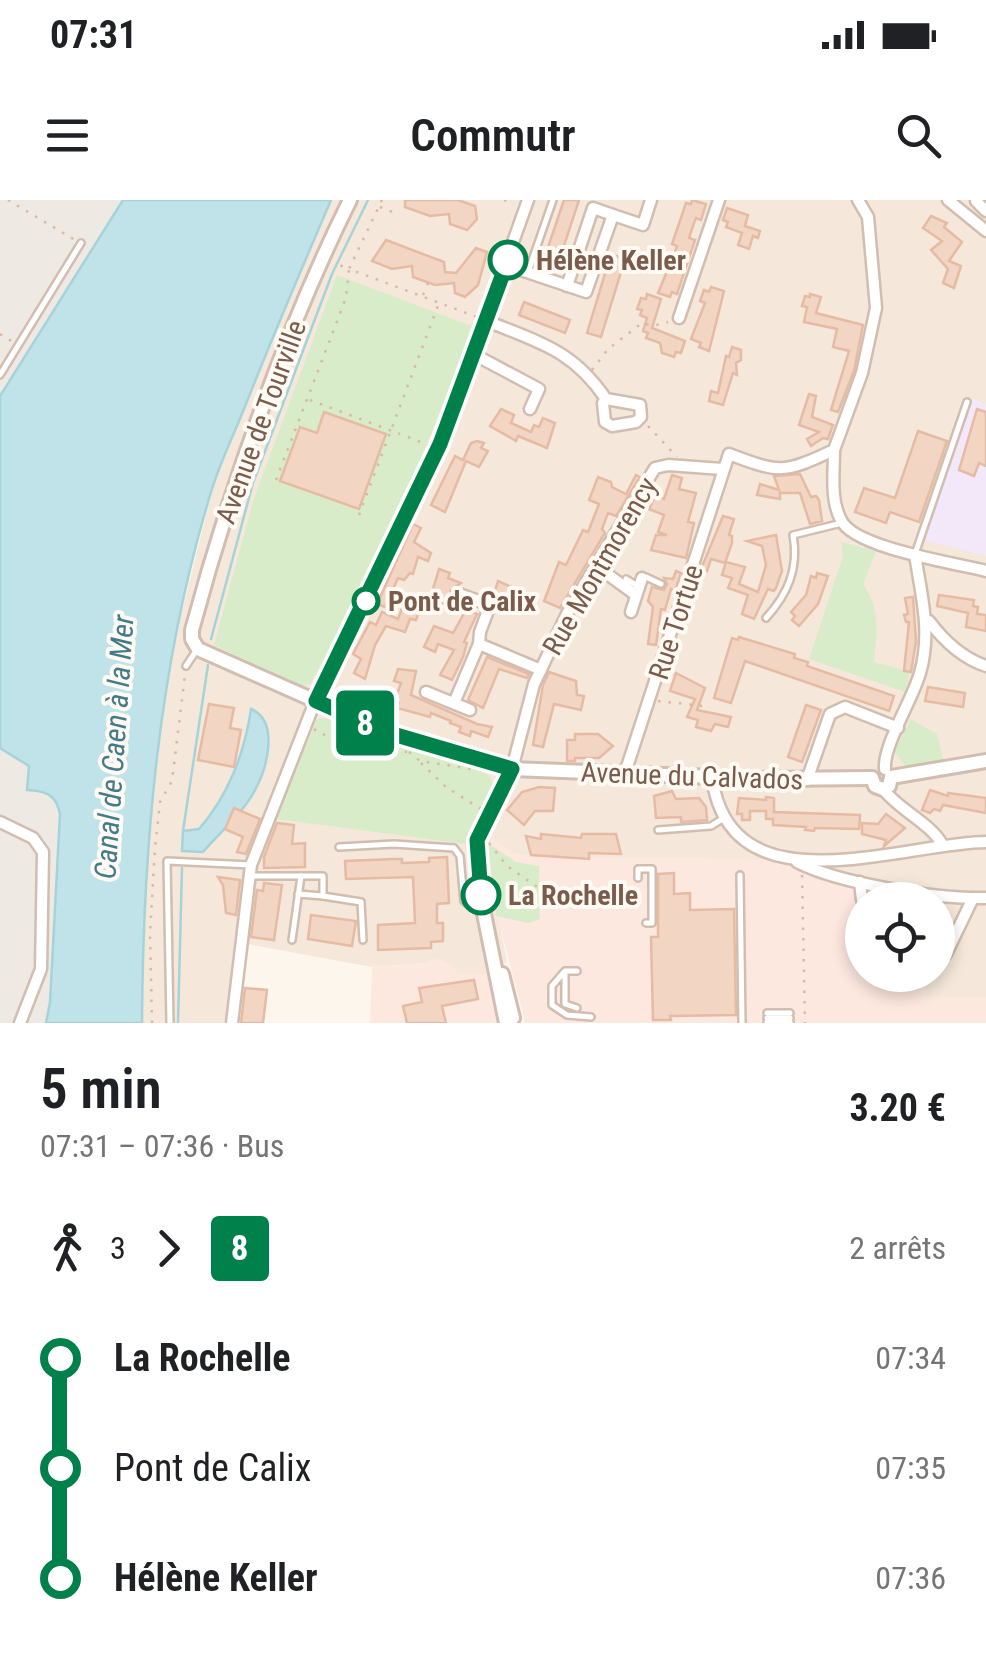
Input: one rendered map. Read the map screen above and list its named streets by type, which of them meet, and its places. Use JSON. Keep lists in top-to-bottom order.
{
  "streets": {
    "street": [
      "Avenue de Tourville",
      "Rue Montmorency",
      "Rue Tortue",
      "Avenue du Calvados"
    ]
  },
  "crossings": [
    ["Avenue de Tourville", "Avenue du Calvados"],
    ["Rue Montmorency", "Rue Tortue"],
    ["Rue Montmorency", "Avenue du Calvados"],
    ["Rue Tortue", "Avenue du Calvados"]
  ],
  "water": ["Canal de Caen à la Mer"],
  "places": ["Hélène Keller", "Pont de Calix", "La Rochelle"],
  "lines": ["bus line 8"],
  "page": {
    "status": "07:31",
    "header": "Commutr",
    "on_map": "8",
    "heading": ["5 min", "07:31 – 07:36 · Bus", "3.20 €"],
    "legs": ["3", "8", "2 arrêts"],
    "list": [
      {
        "name": "La Rochelle",
        "value": "07:34"
      },
      {
        "name": "Pont de Calix",
        "value": "07:35"
      },
      {
        "name": "Hélène Keller",
        "value": "07:36"
      }
    ]
  }
}
